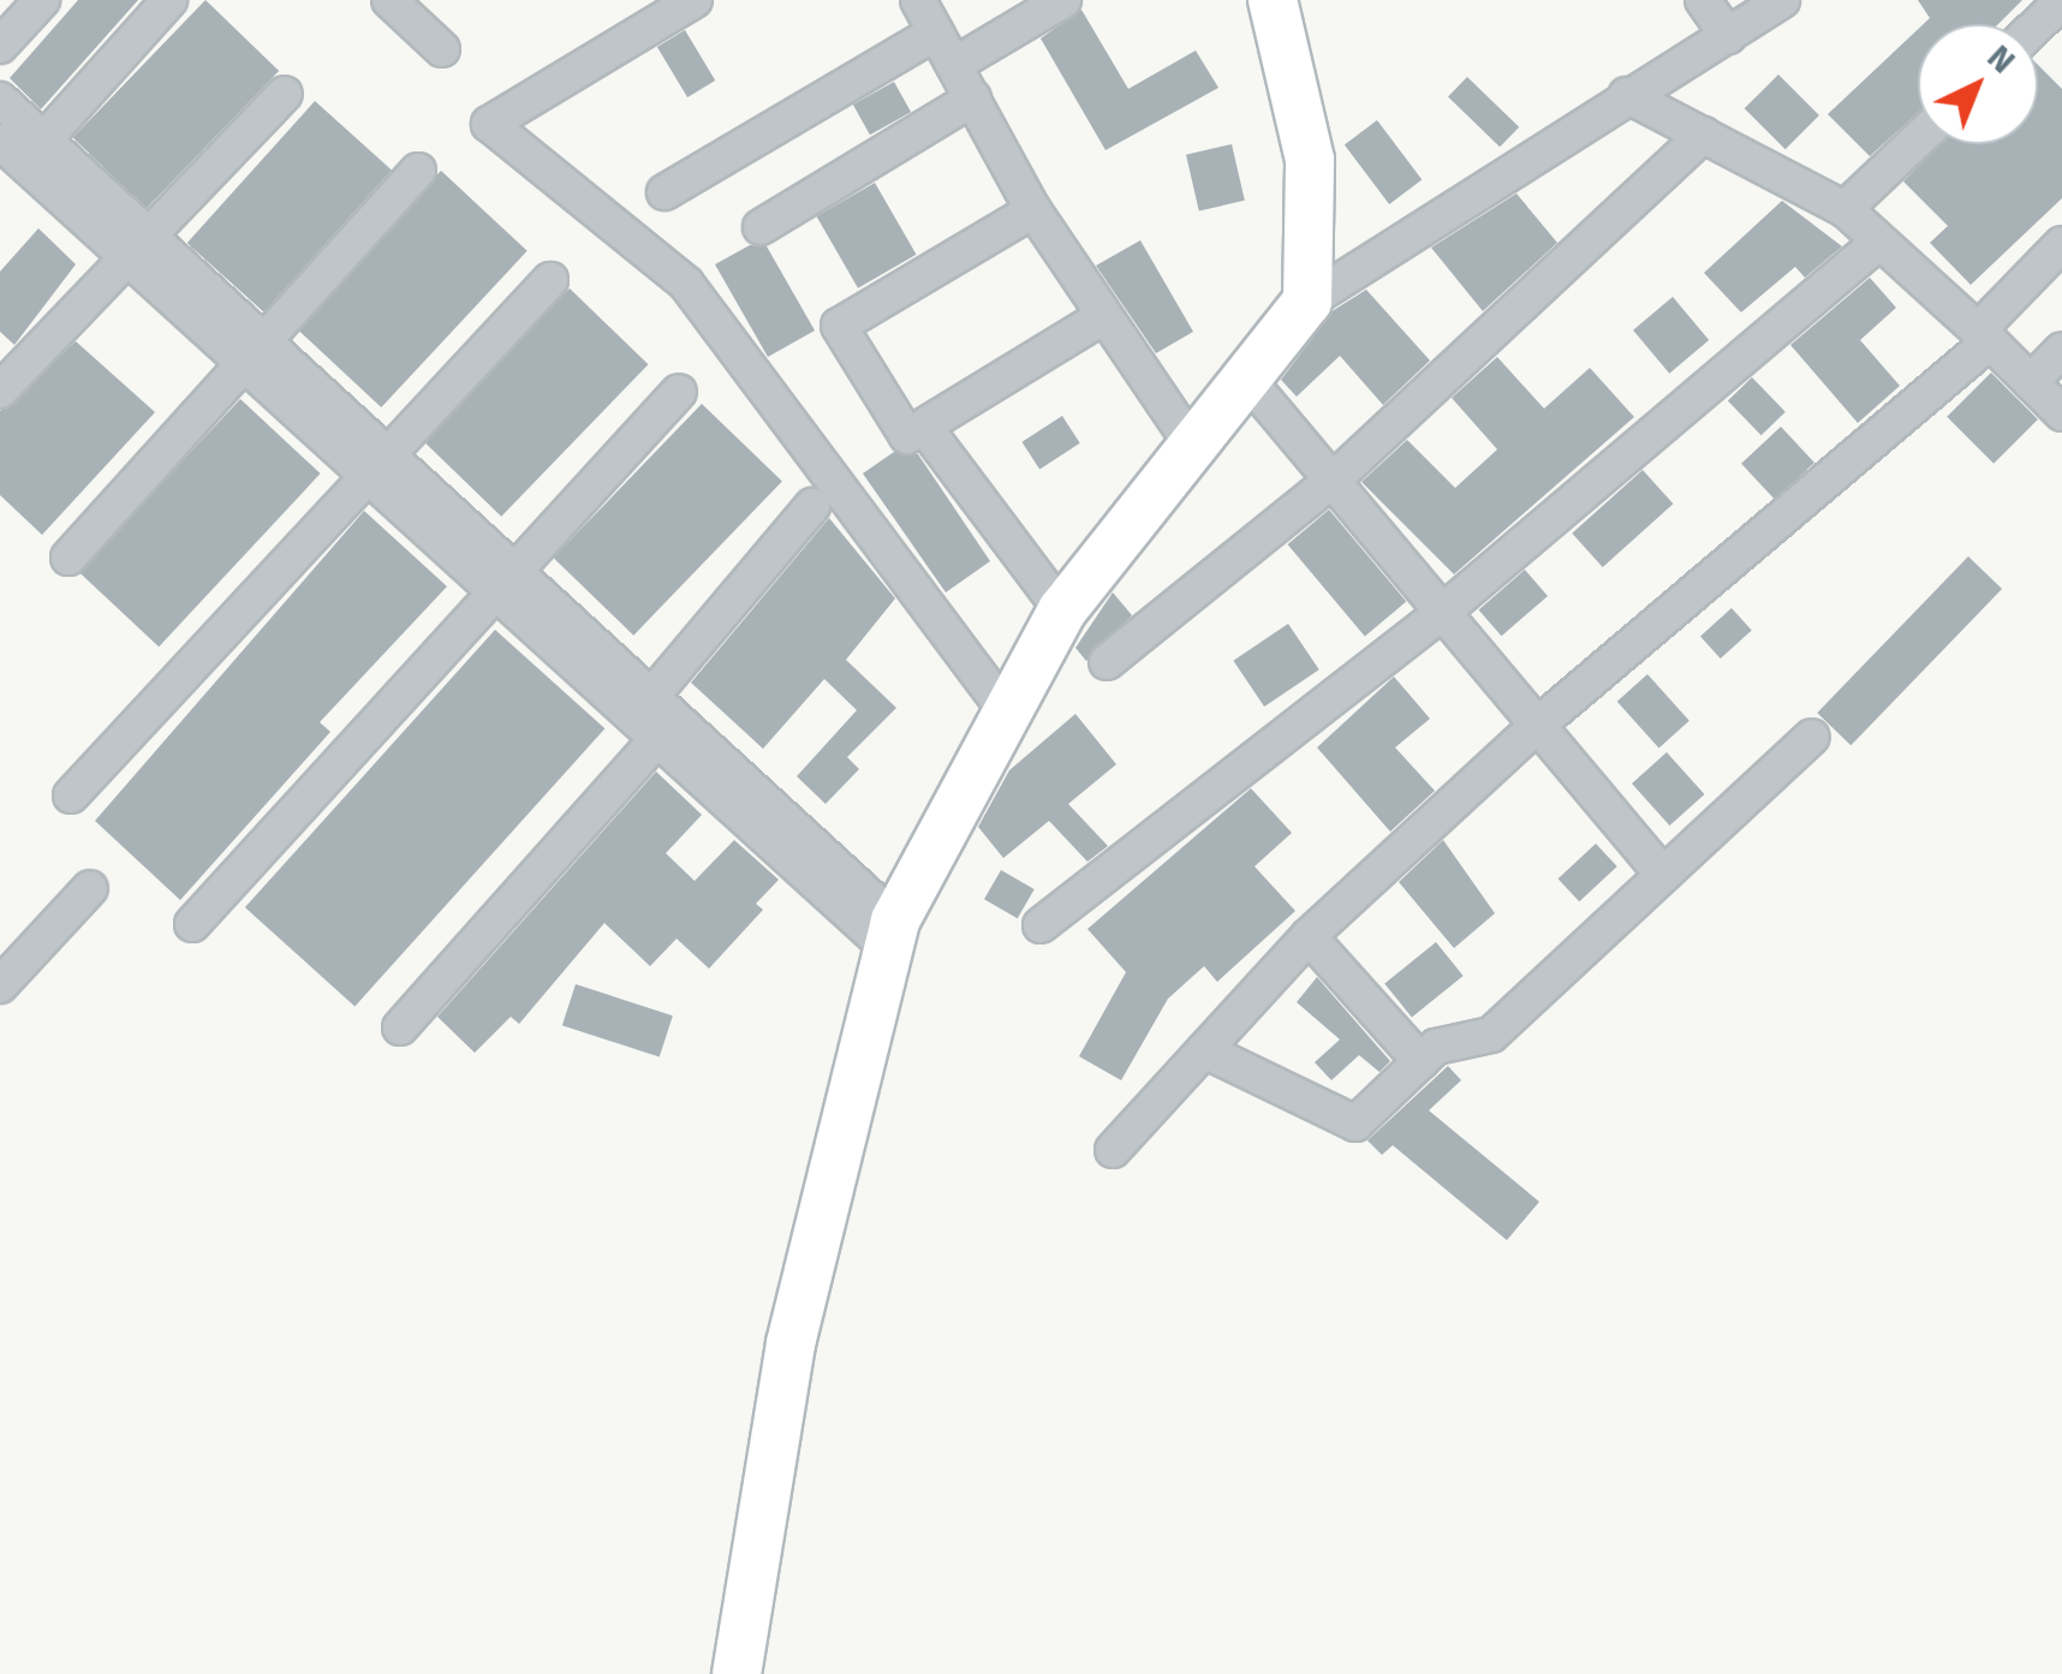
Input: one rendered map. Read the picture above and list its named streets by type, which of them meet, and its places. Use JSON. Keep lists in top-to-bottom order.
{
  "north": "top right"
}
